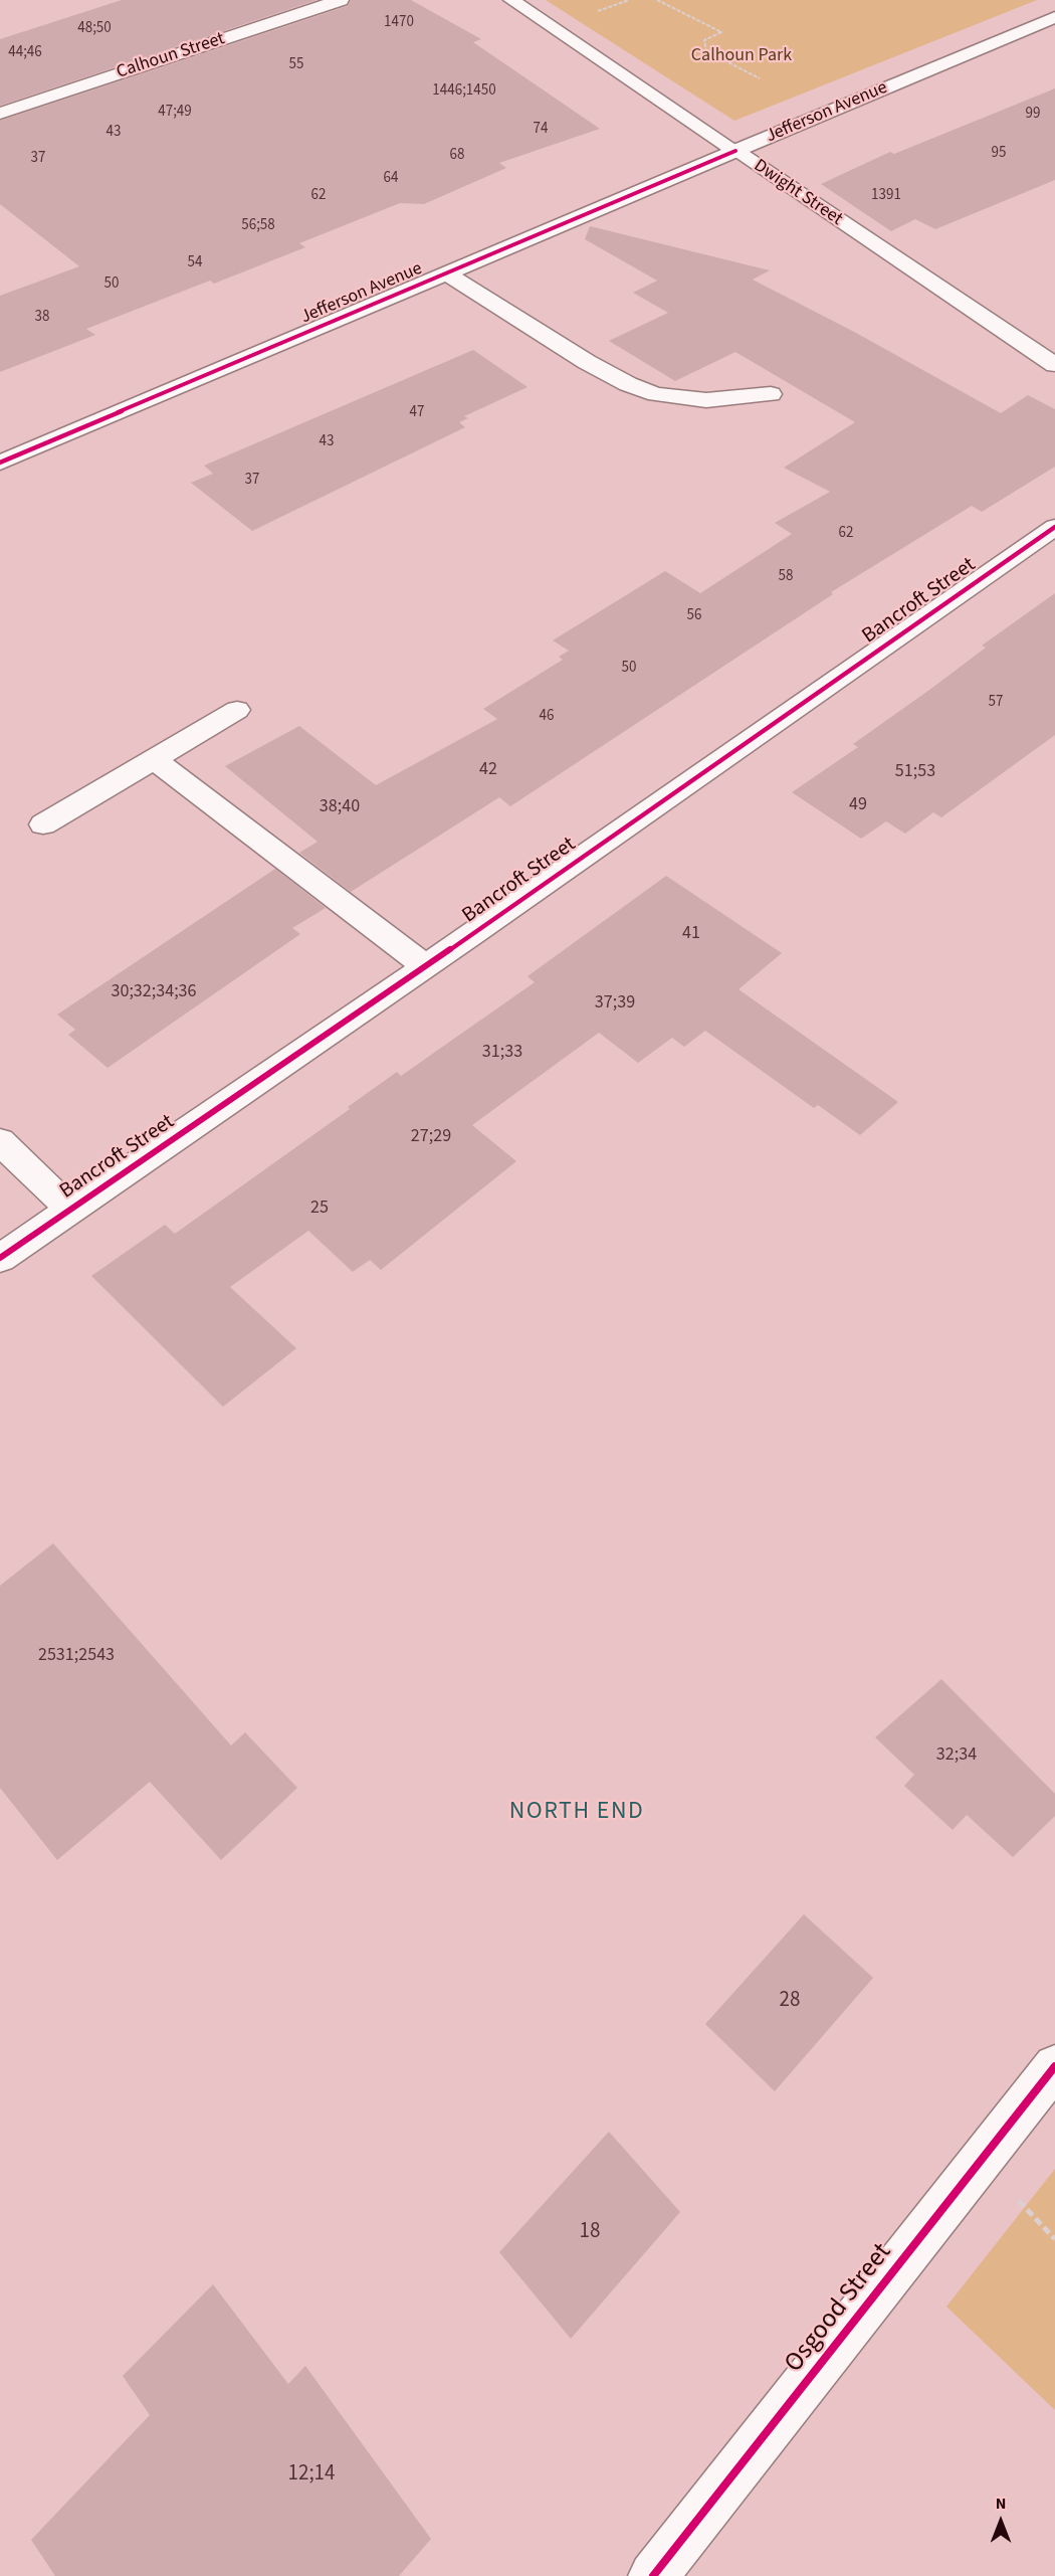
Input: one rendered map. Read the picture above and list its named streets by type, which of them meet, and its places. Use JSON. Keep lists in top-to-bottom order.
{
  "streets": {
    "street": [
      "Calhoun Street",
      "Jefferson Avenue",
      "Dwight Street",
      "Bancroft Street",
      "Osgood Street"
    ]
  },
  "crossings": [
    ["Jefferson Avenue", "Dwight Street"]
  ],
  "districts": ["NORTH END"],
  "parks": ["Calhoun Park"],
  "house_numbers": [
    "1470",
    "48;50",
    "44;46",
    "55",
    "1446;1450",
    "47;49",
    "99",
    "74",
    "43",
    "95",
    "68",
    "37",
    "64",
    "62",
    "1391",
    "56;58",
    "54",
    "50",
    "38",
    "47",
    "43",
    "37",
    "62",
    "58",
    "56",
    "50",
    "57",
    "46",
    "42",
    "51;53",
    "49",
    "38;40",
    "41",
    "30;32;34;36",
    "37;39",
    "31;33",
    "27;29",
    "25",
    "2531;2543",
    "32;34",
    "28",
    "18",
    "12;14"
  ],
  "north": "top"
}
